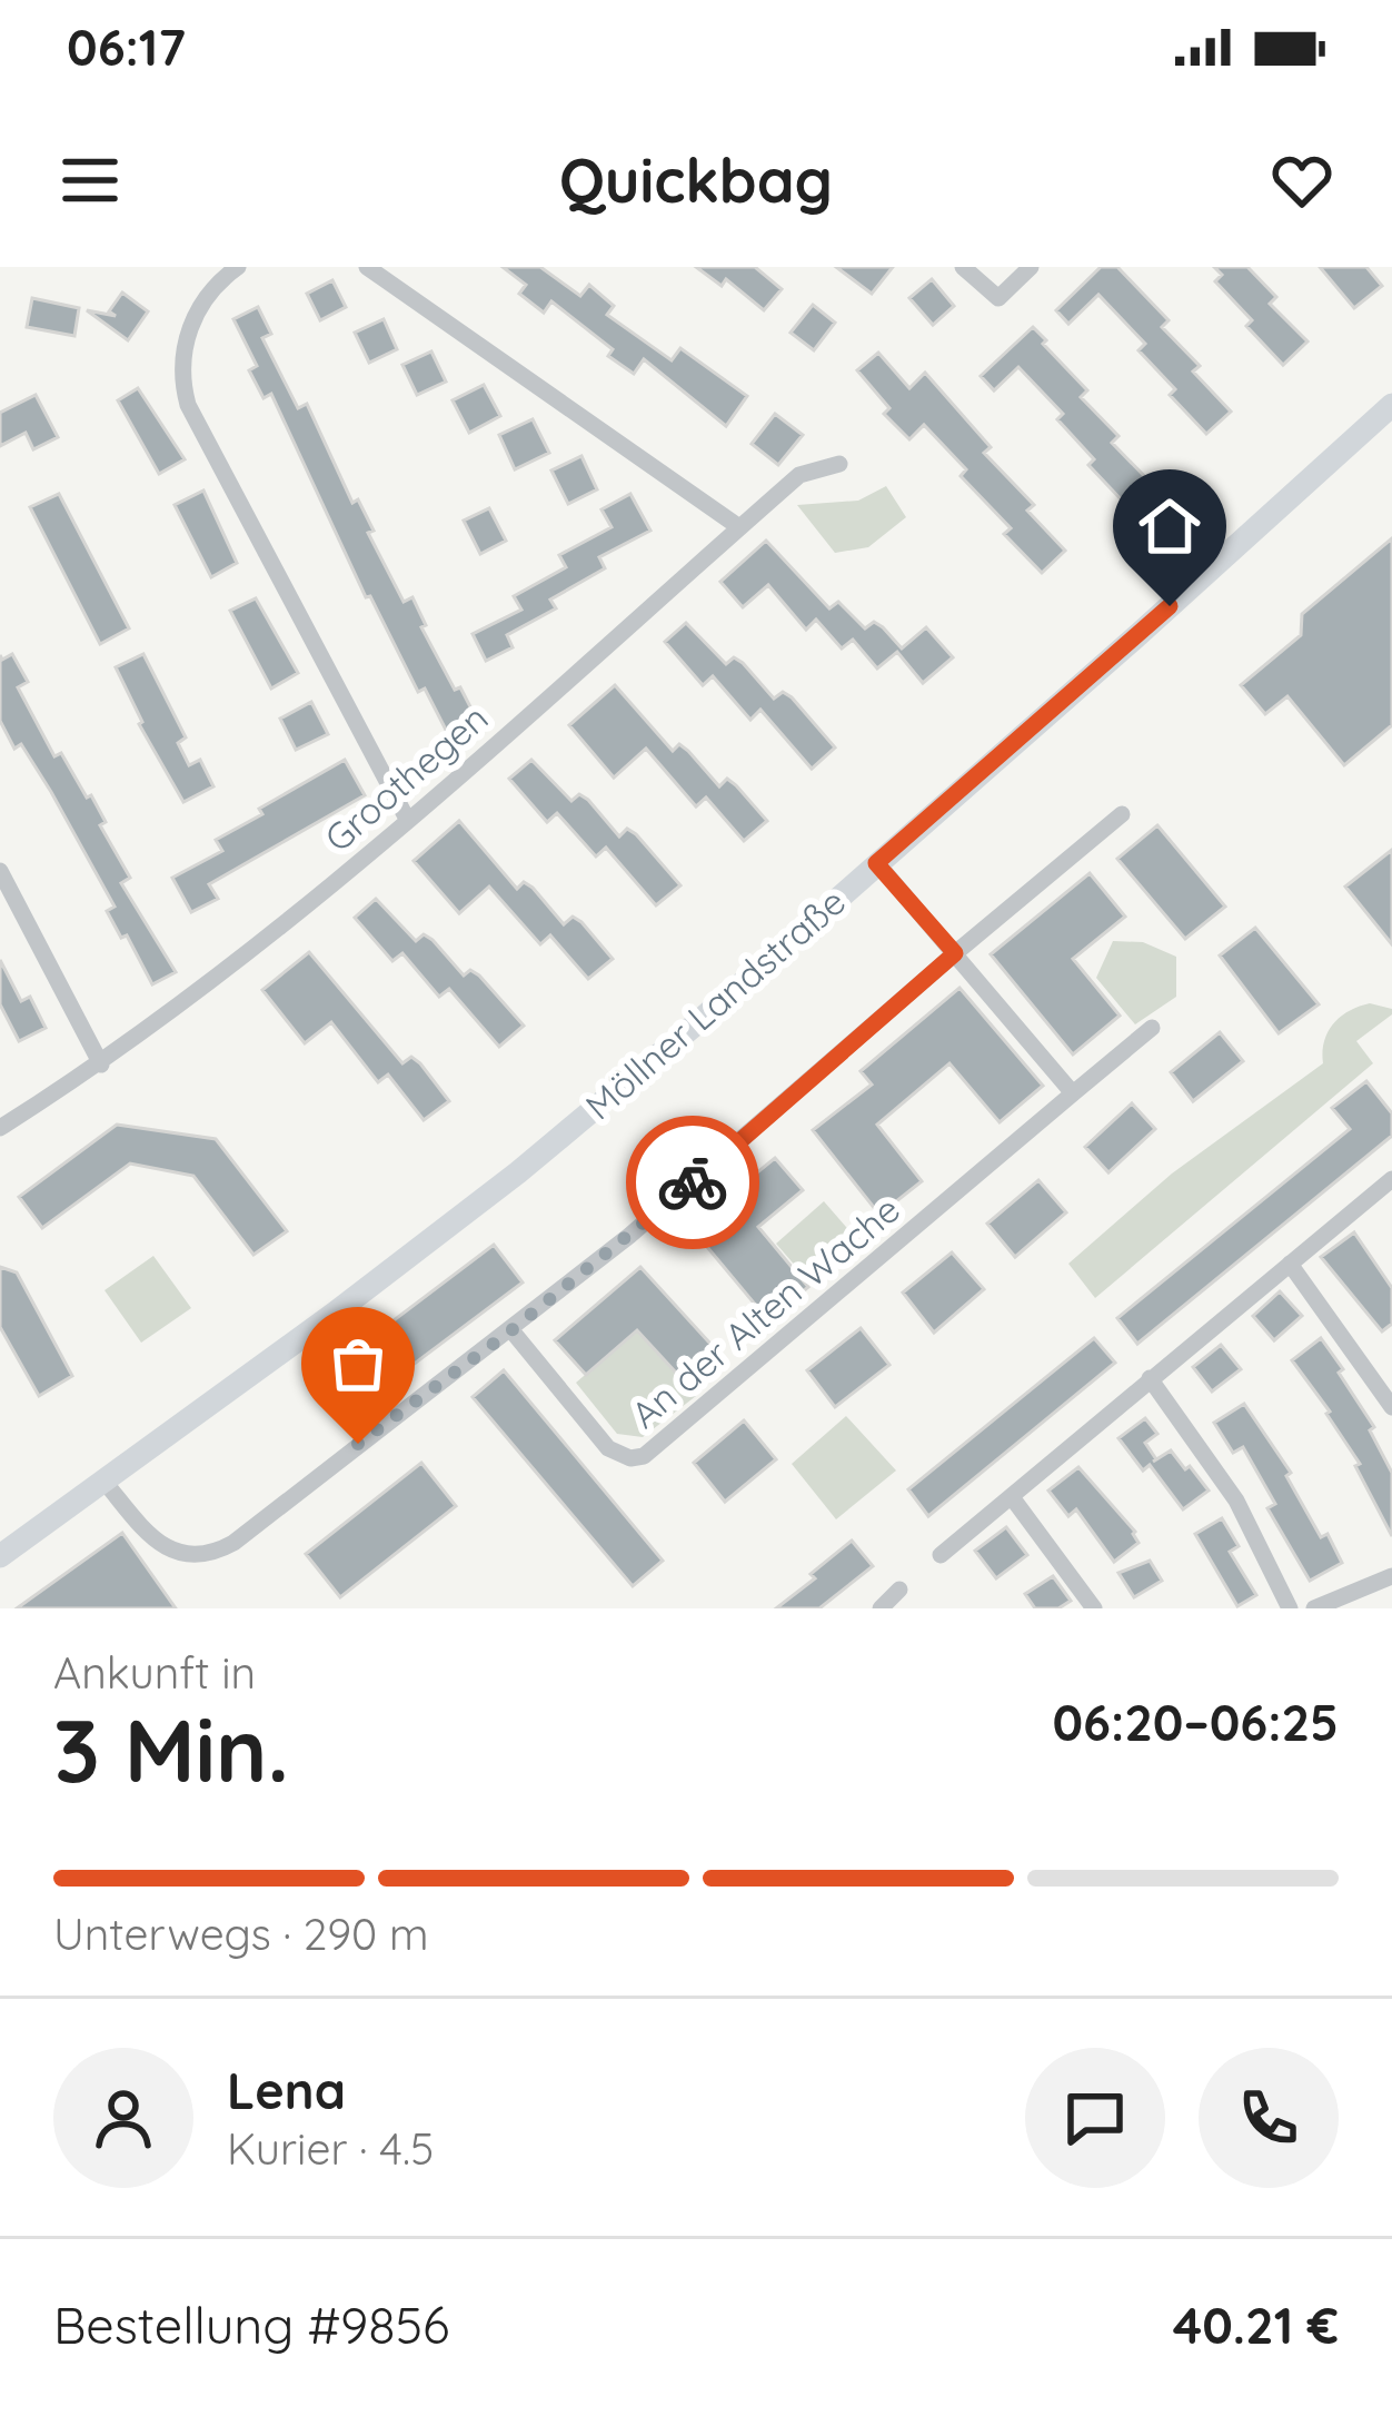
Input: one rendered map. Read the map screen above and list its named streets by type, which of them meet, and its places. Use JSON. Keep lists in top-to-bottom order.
{
  "streets": {
    "main road": ["Möllner Landstraße"],
    "street": ["Groothegen", "An der Alten Wache"]
  },
  "page": {
    "status": "06:17",
    "header": "Quickbag",
    "heading": ["3 Min.", "Ankunft in", "06:20–06:25"],
    "panel": [
      "Lena",
      "Kurier · 4.5",
      "Bestellung #9856",
      "40.21 €"
    ],
    "bar": "Unterwegs · 290 m"
  }
}
